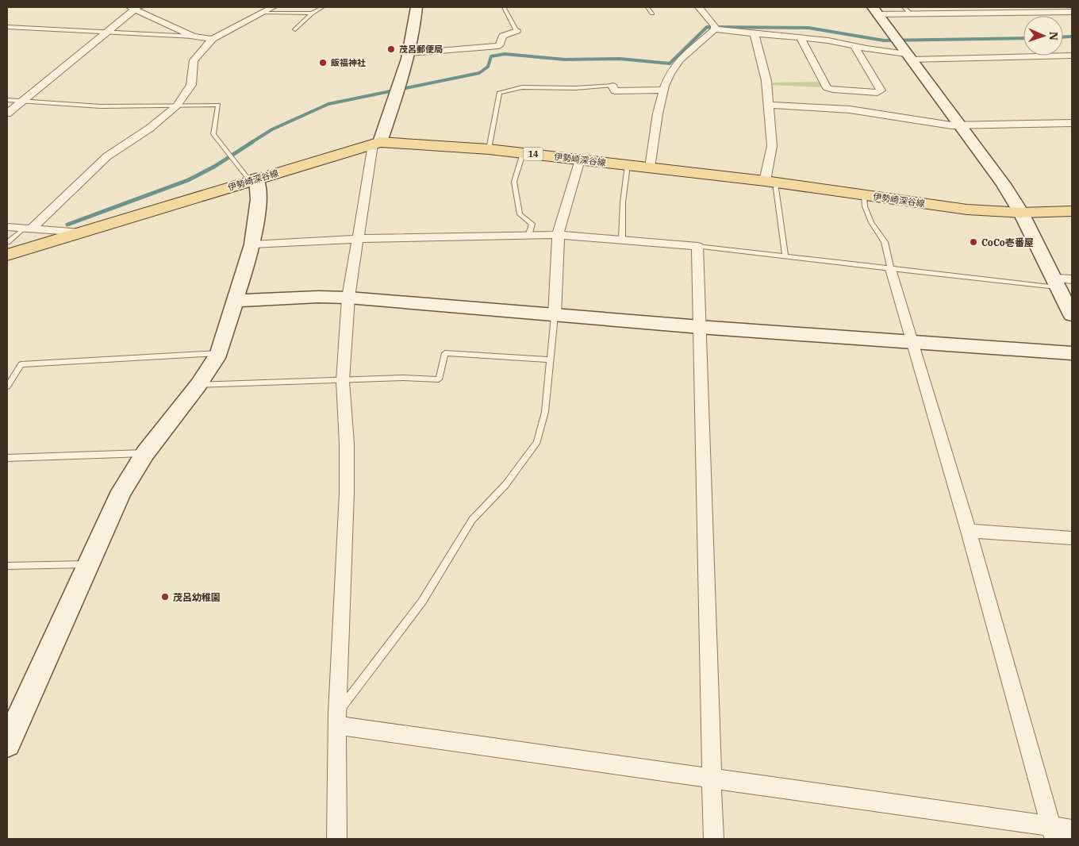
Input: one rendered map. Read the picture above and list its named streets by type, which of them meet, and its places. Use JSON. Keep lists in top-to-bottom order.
{
  "streets": {
    "main road": ["14", "伊勢崎深谷線"]
  },
  "places": [
    "茂呂郵便局",
    "飯福神社",
    "CoCo壱番屋",
    "茂呂幼稚園"
  ],
  "north": "right"
}
